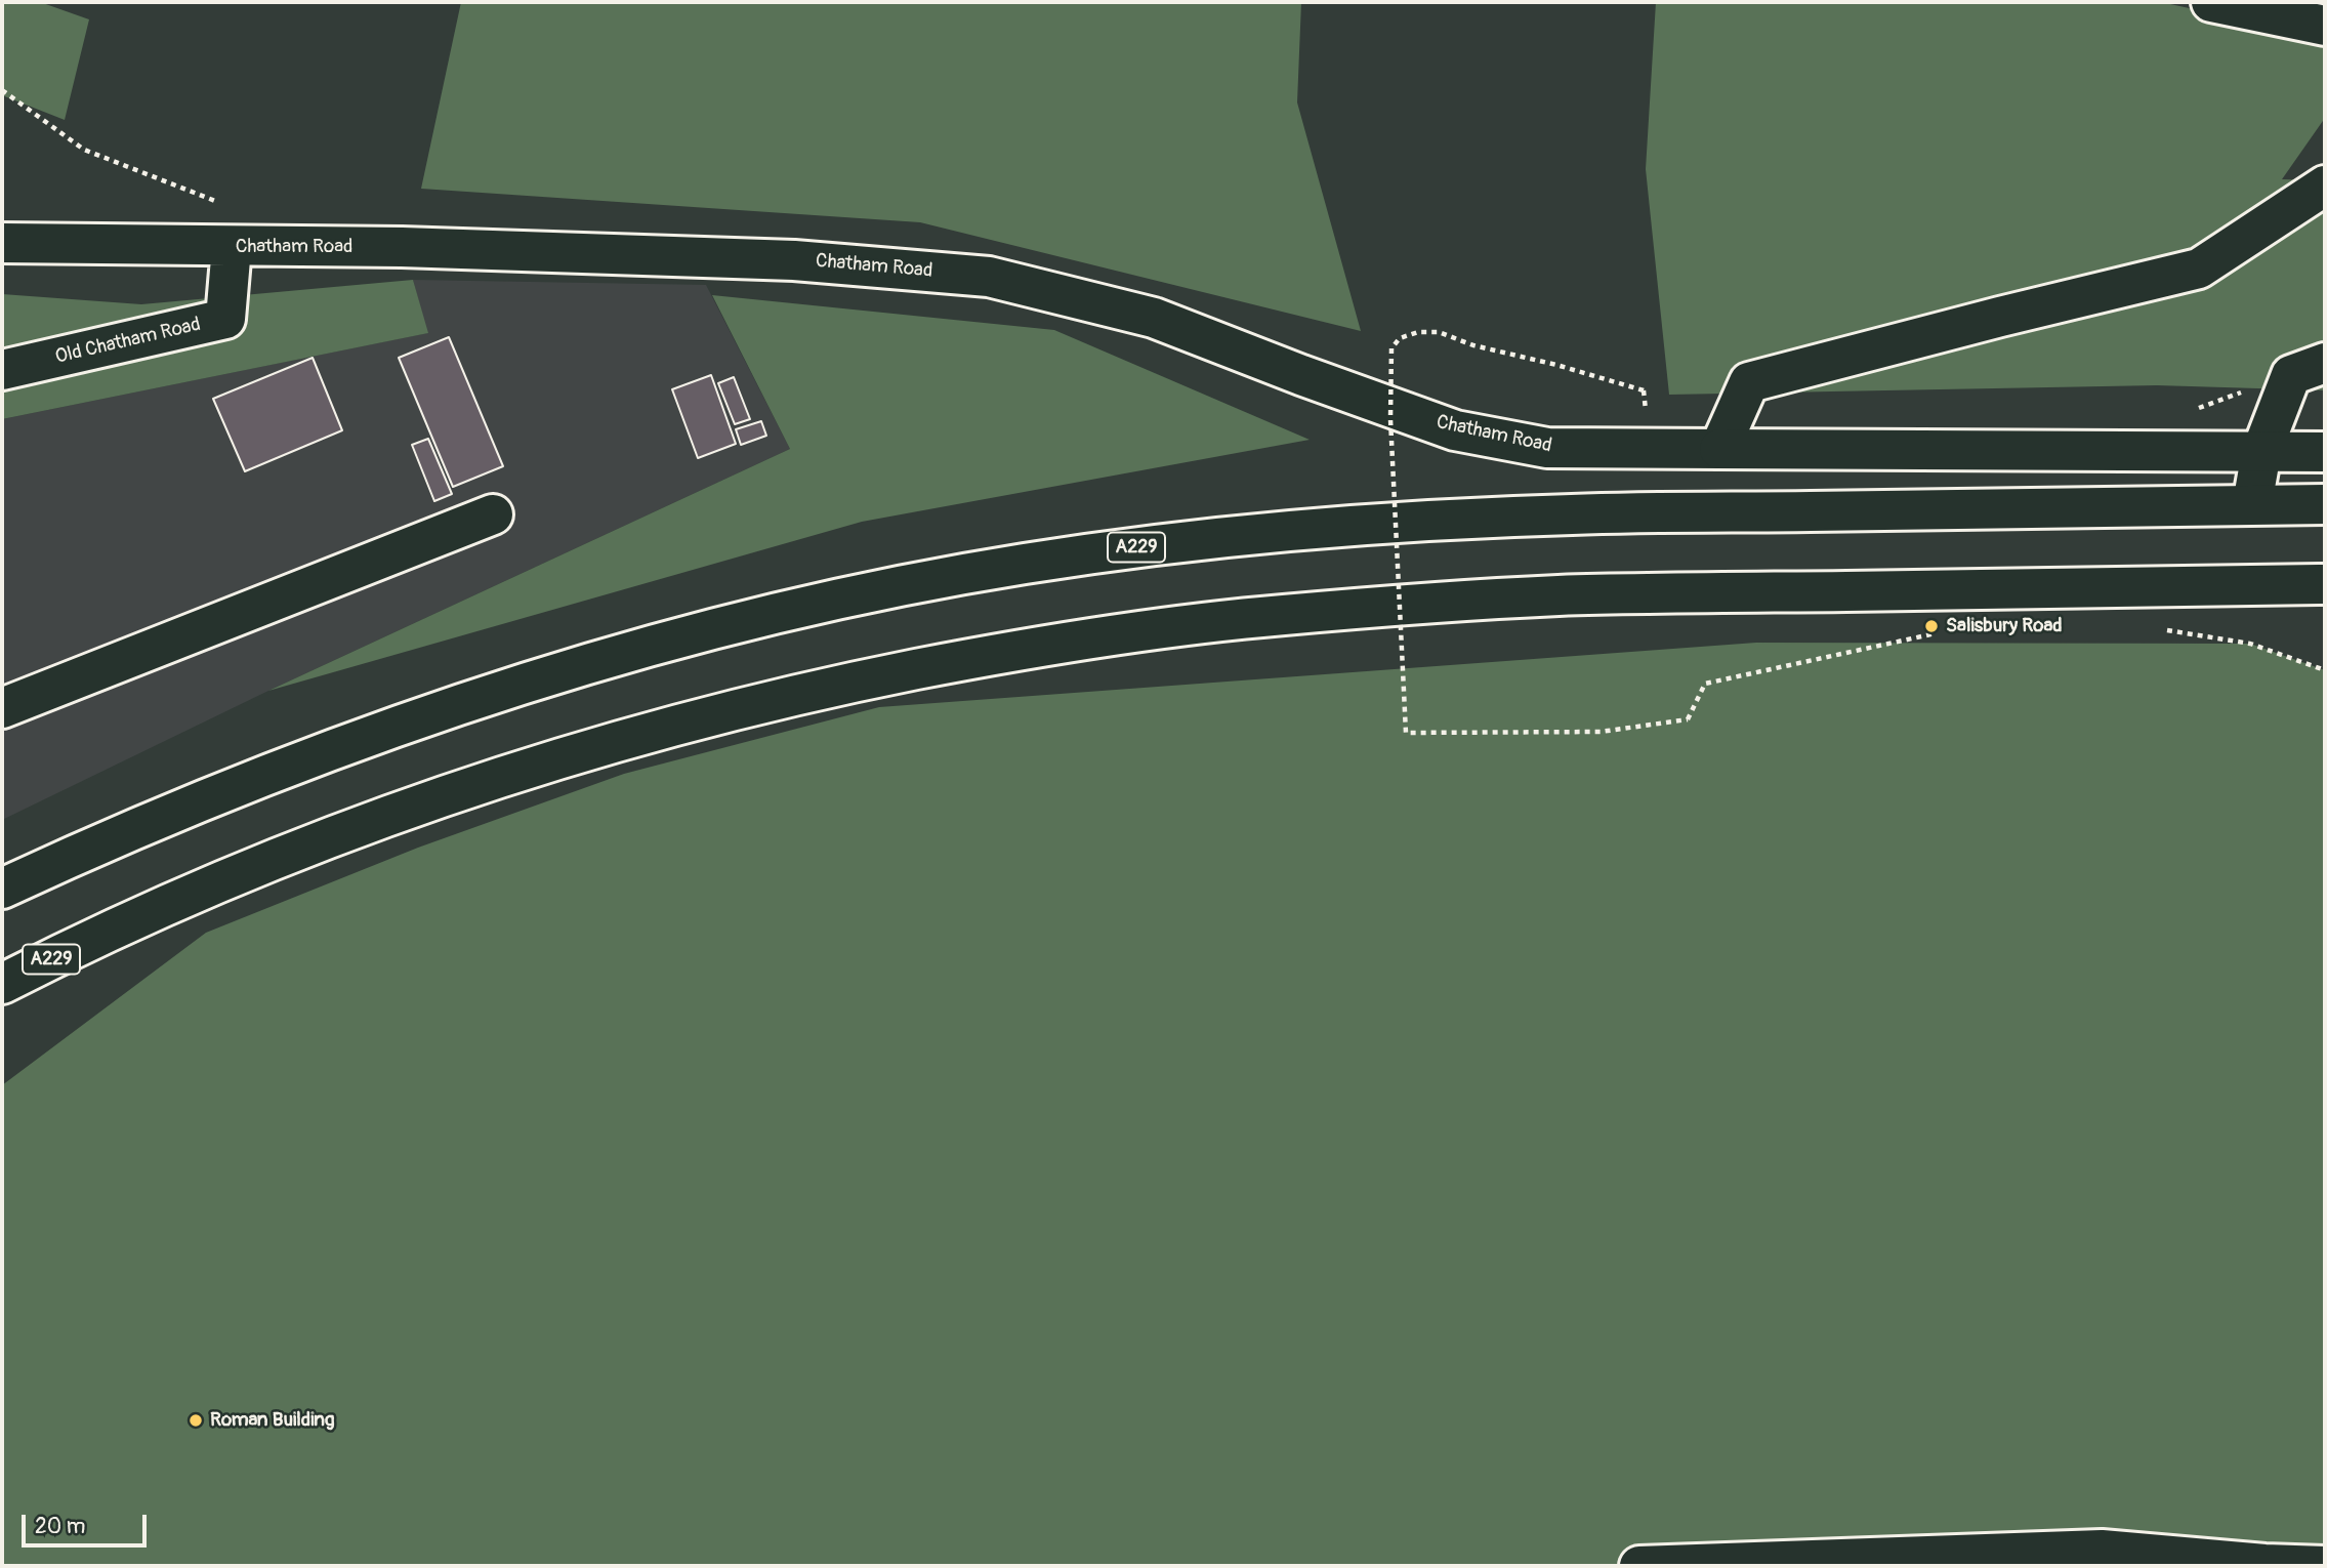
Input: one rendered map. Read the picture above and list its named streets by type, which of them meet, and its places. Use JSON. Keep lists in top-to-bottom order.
{
  "streets": {
    "main road": ["Chatham Road", "Old Chatham Road", "A229"]
  },
  "crossings": [
    ["Chatham Road", "Old Chatham Road"]
  ],
  "places": ["Salisbury Road", "Roman Building"],
  "scale_bar": "20 m"
}
